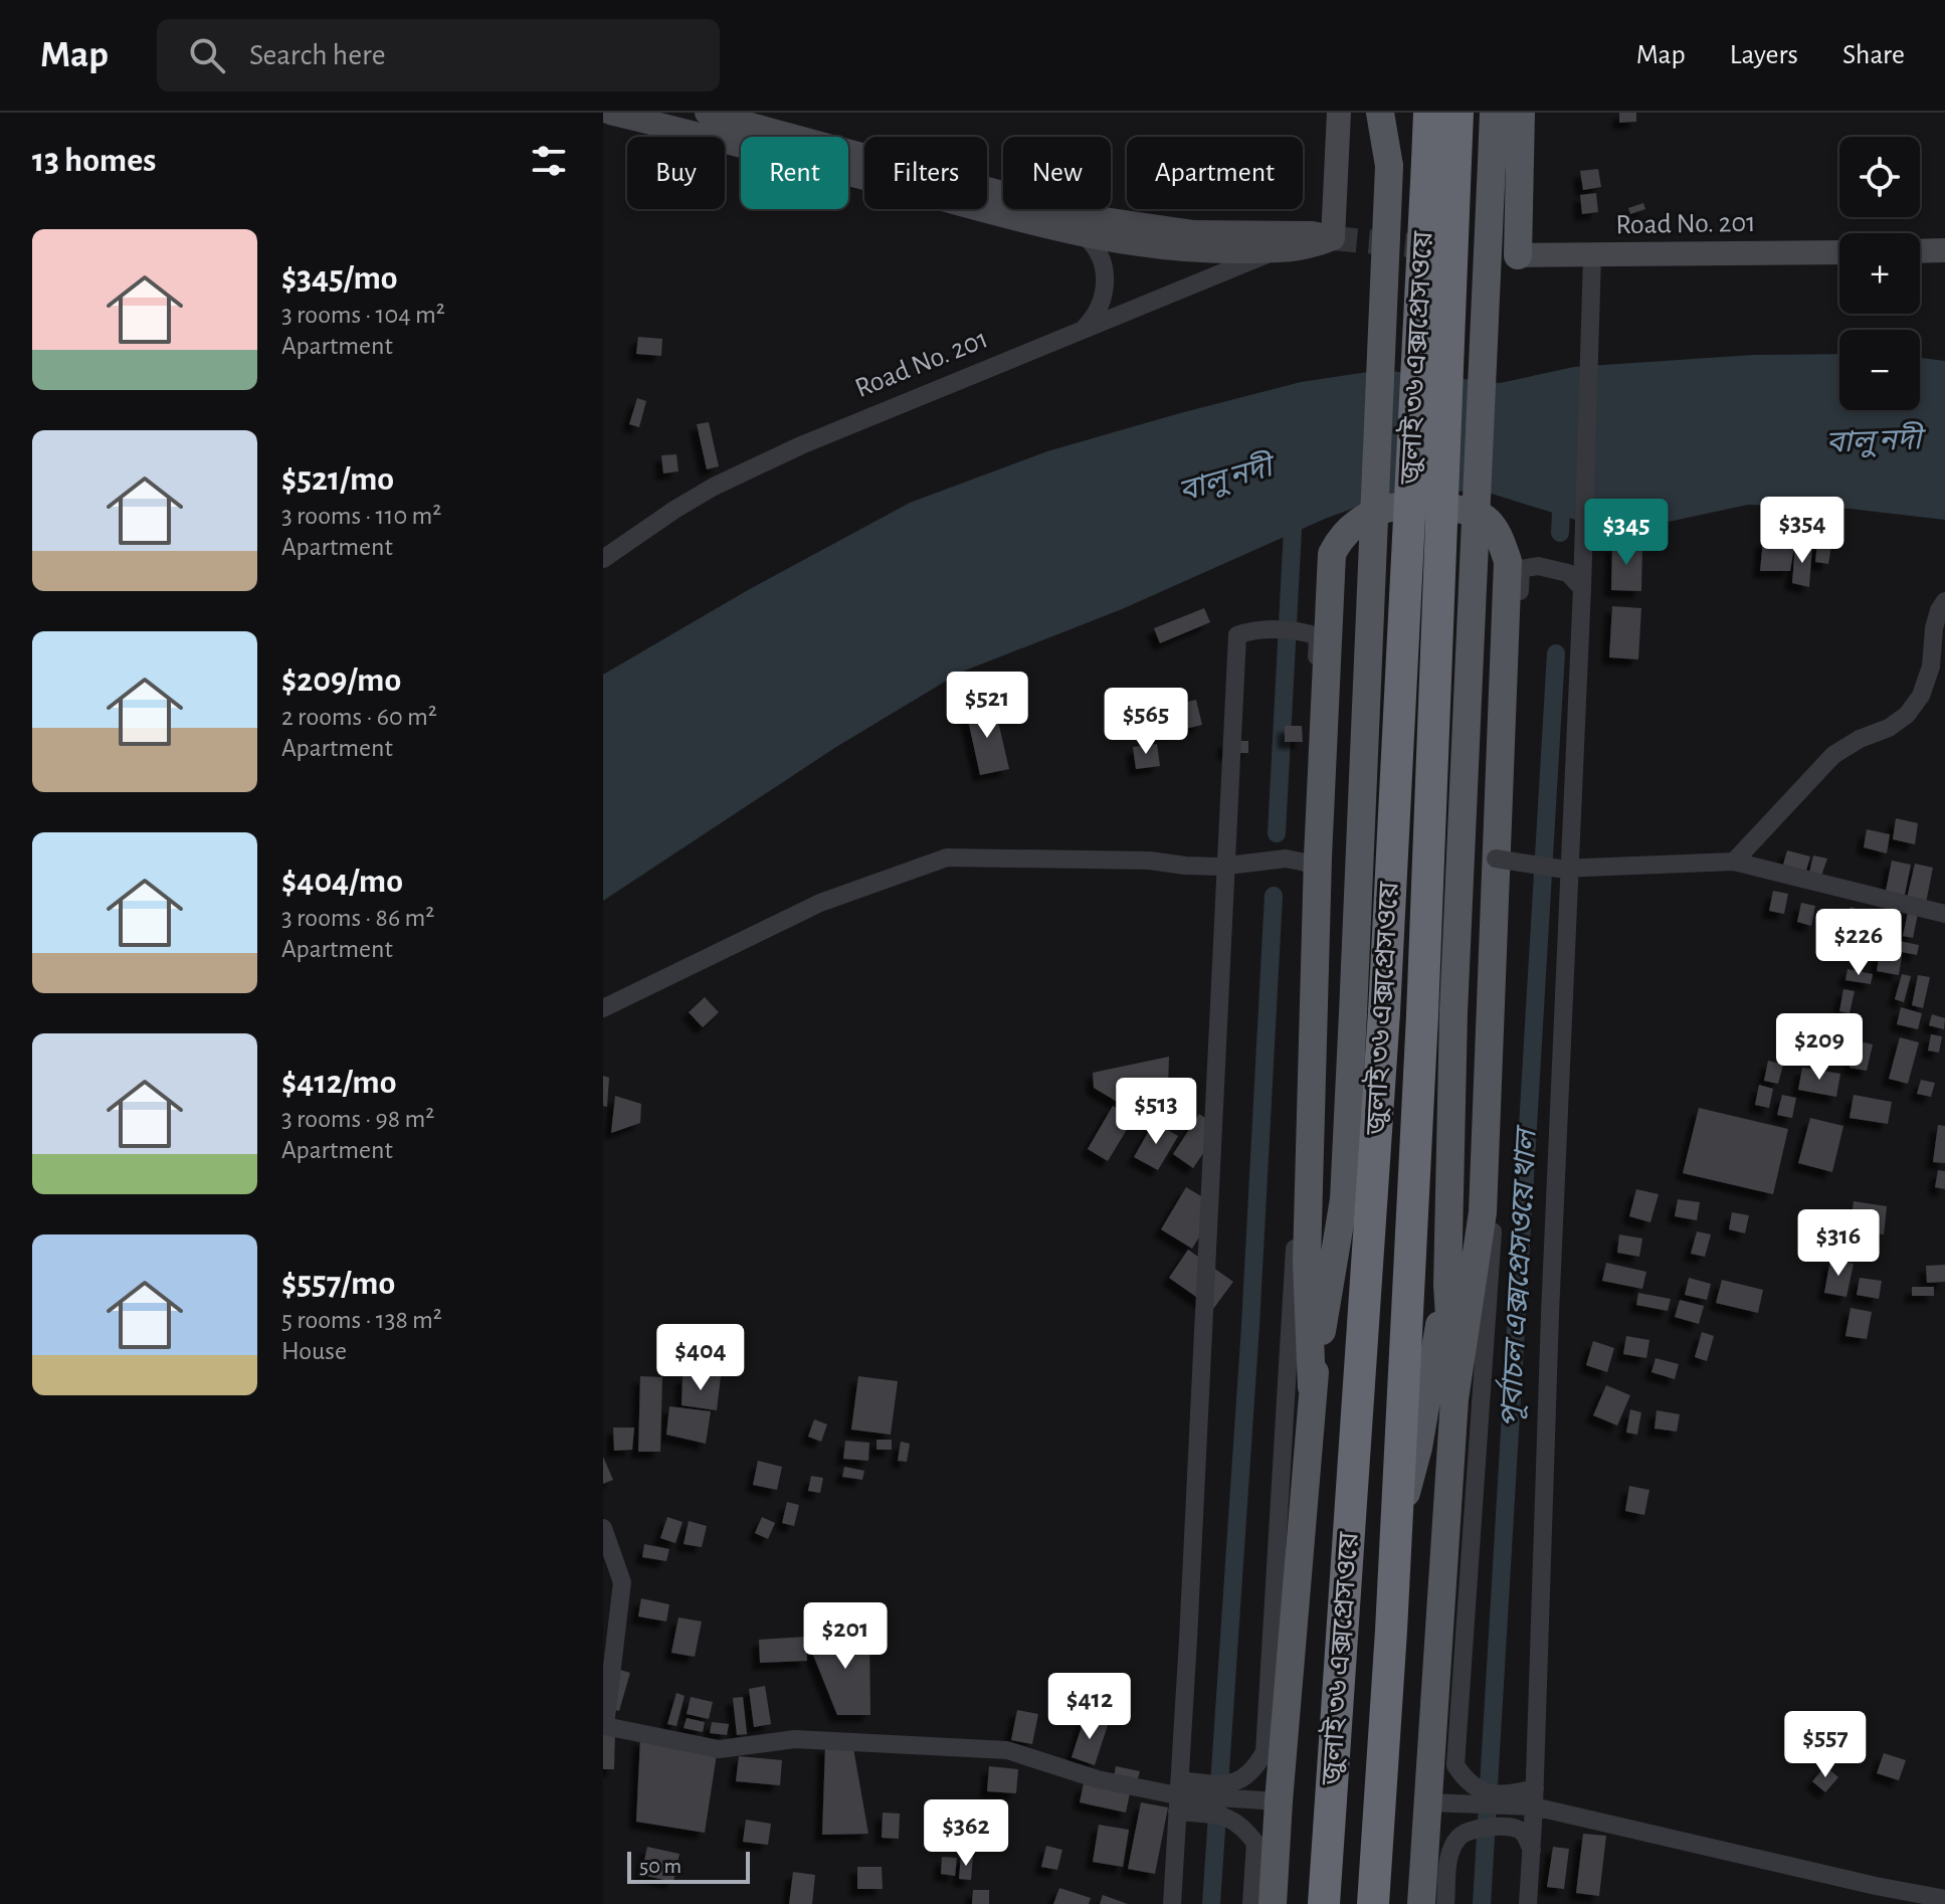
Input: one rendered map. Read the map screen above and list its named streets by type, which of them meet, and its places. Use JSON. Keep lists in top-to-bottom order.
{
  "streets": {
    "highway": ["জুলাই ৩৬ এক্সপ্রেসওয়ে"],
    "street": ["Road No. 201"]
  },
  "water": ["বালু নদী", "পূর্বাচল এক্সপ্রেসওয়ে খাল"],
  "scale_bar": "50 m",
  "page": {
    "header": "Map",
    "search": "Search here",
    "nav": ["Map", "Layers", "Share"],
    "heading": "13 homes",
    "map_buttons": ["+", "−"],
    "chip": [
      "Buy",
      "Rent",
      "Filters",
      "New",
      "Apartment"
    ],
    "list": [
      {
        "name": "$345/mo",
        "note": "3 rooms · 104 m² · Apartment"
      },
      {
        "name": "$521/mo",
        "note": "3 rooms · 110 m² · Apartment"
      },
      {
        "name": "$209/mo",
        "note": "2 rooms · 60 m² · Apartment"
      },
      {
        "name": "$404/mo",
        "note": "3 rooms · 86 m² · Apartment"
      },
      {
        "name": "$412/mo",
        "note": "3 rooms · 98 m² · Apartment"
      },
      {
        "name": "$557/mo",
        "note": "5 rooms · 138 m² · House"
      }
    ],
    "price": [
      "$354",
      "$345",
      "$521",
      "$565",
      "$226",
      "$209",
      "$513",
      "$316",
      "$404",
      "$201",
      "$412",
      "$557",
      "$362"
    ],
    "scale": "50 m"
  }
}
